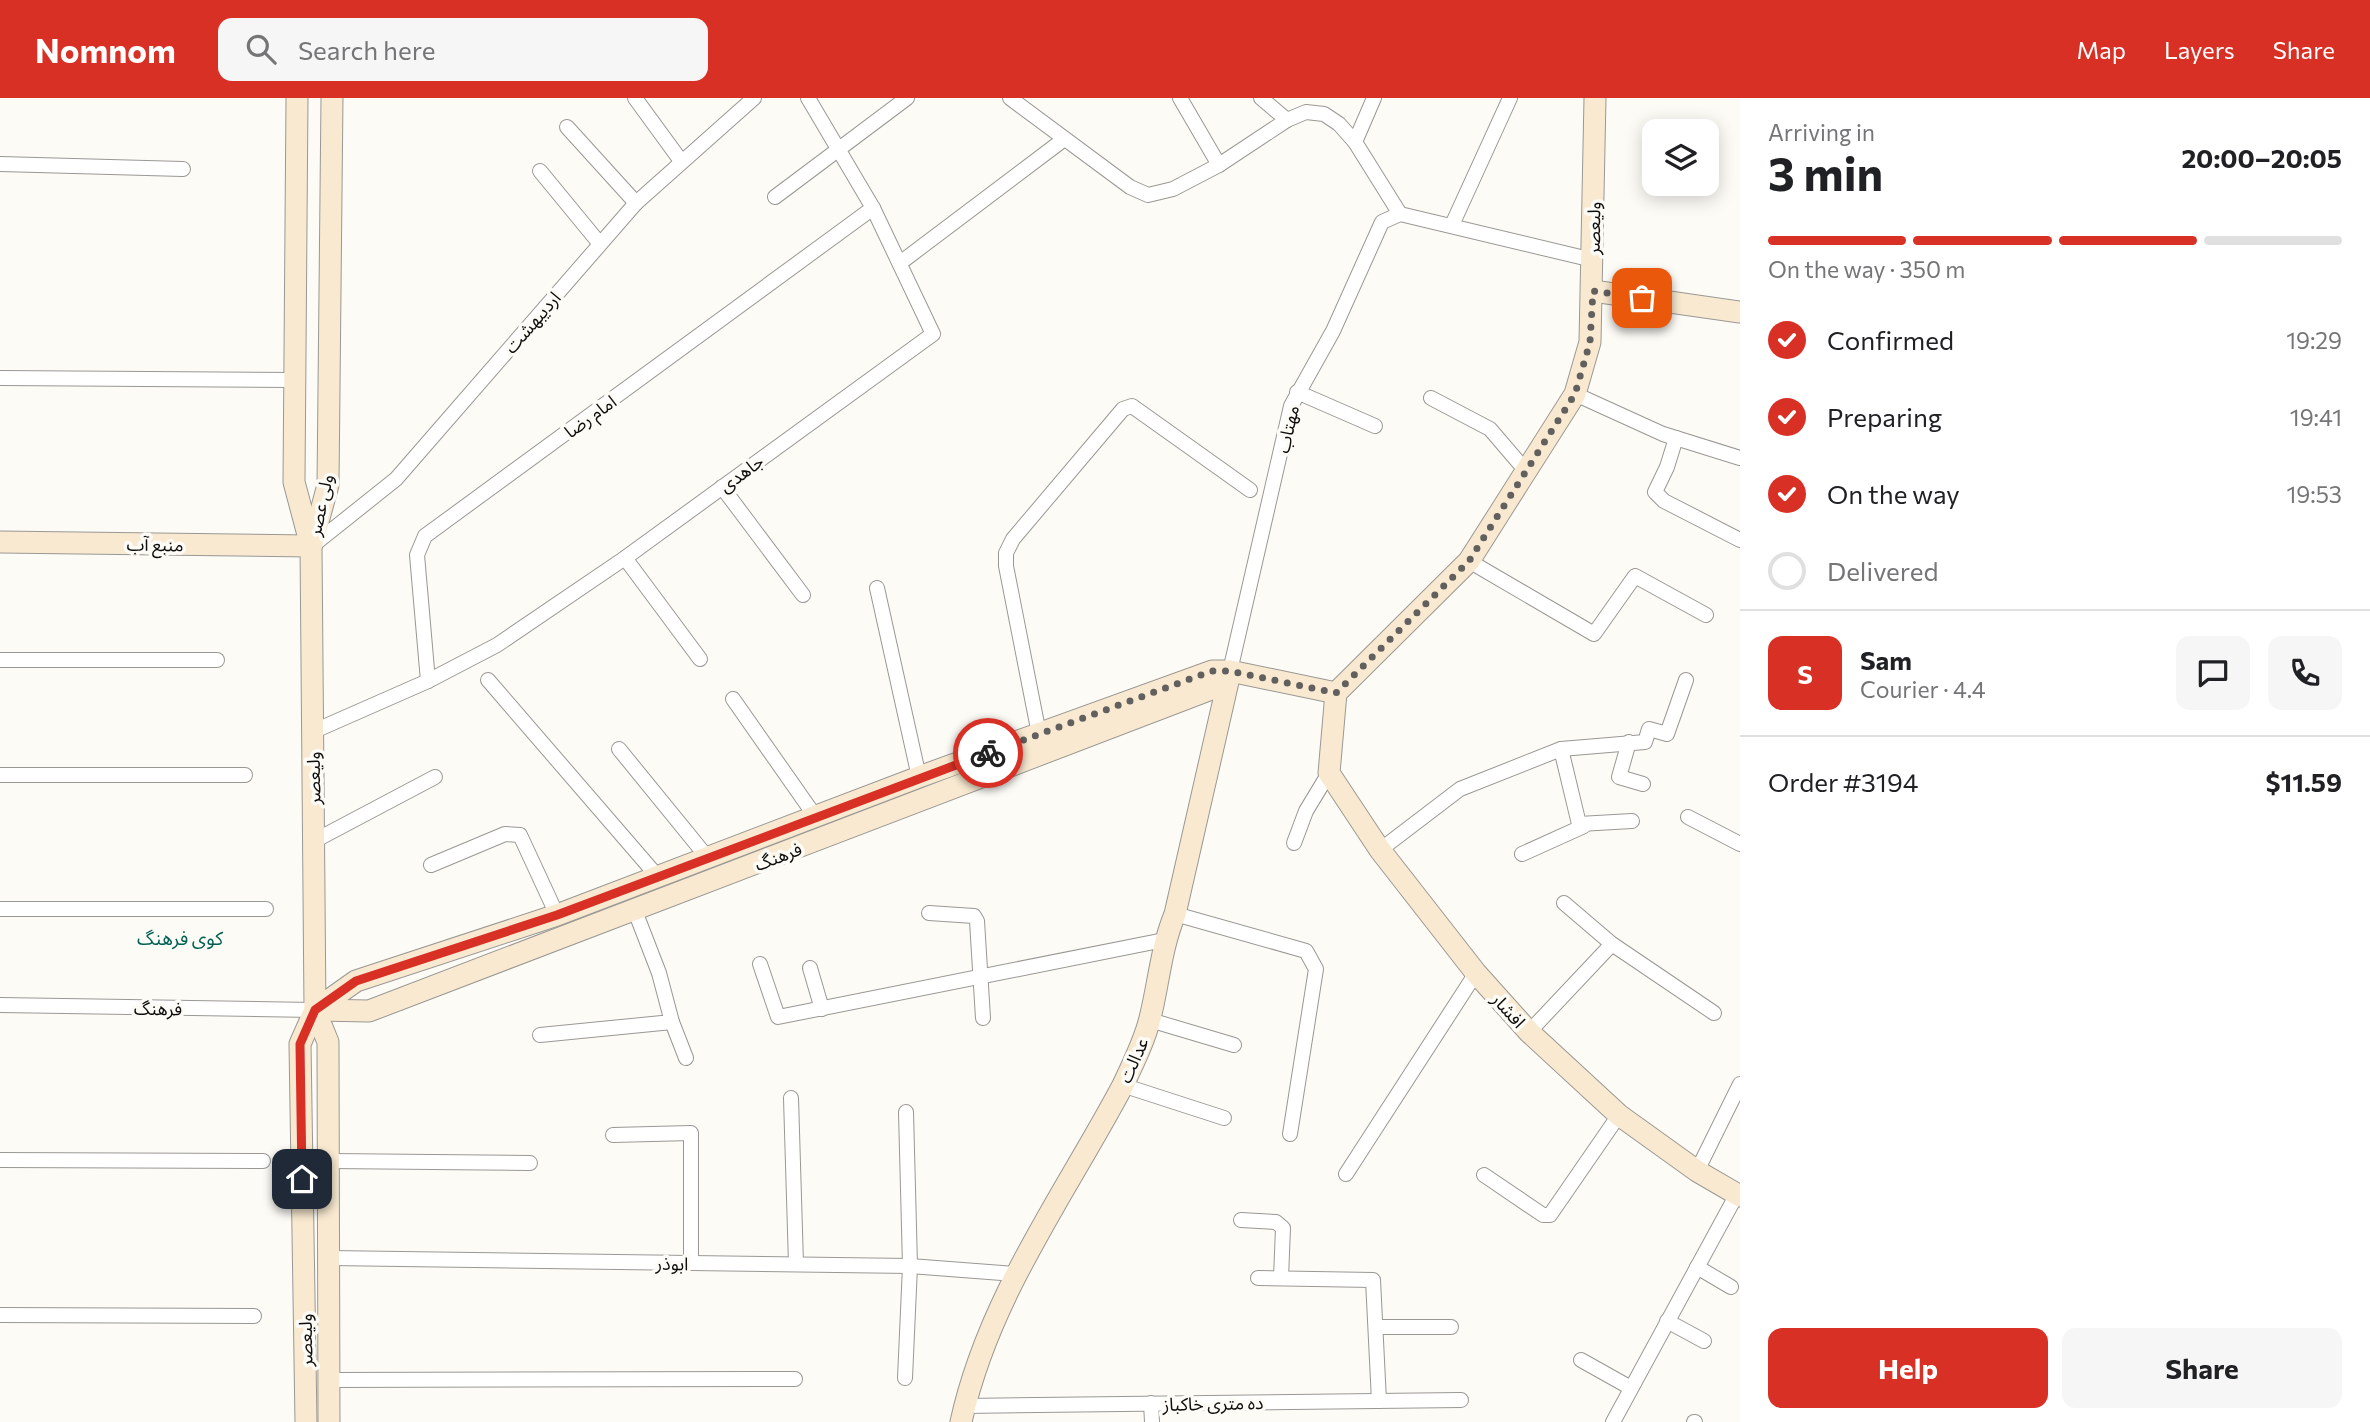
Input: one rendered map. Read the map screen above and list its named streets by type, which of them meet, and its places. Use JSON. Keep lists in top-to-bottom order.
{
  "streets": {
    "street": [
      "ولیعصر",
      "اردیبهشت",
      "امام رضا",
      "مهتاب",
      "جاهدی",
      "ولی عصر",
      "منبع آب",
      "فرهنگ",
      "افشار",
      "عدالت",
      "ابوذر",
      "ده متری خاکباز"
    ]
  },
  "crossings": [
    ["ولیعصر", "اردیبهشت"],
    ["ولیعصر", "جاهدی"],
    ["ولیعصر", "ولی عصر"],
    ["ولیعصر", "منبع آب"],
    ["ولیعصر", "فرهنگ"],
    ["ولیعصر", "ابوذر"],
    ["اردیبهشت", "ولی عصر"],
    ["اردیبهشت", "منبع آب"],
    ["امام رضا", "جاهدی"],
    ["مهتاب", "فرهنگ"],
    ["مهتاب", "عدالت"],
    ["ولی عصر", "منبع آب"],
    ["فرهنگ", "عدالت"],
    ["عدالت", "ابوذر"],
    ["عدالت", "ده متری خاکباز"]
  ],
  "districts": ["کوی فرهنگ"],
  "page": {
    "header": "Nomnom",
    "search": "Search here",
    "nav": ["Map", "Layers", "Share"],
    "heading": ["3 min", "Arriving in", "20:00–20:05"],
    "panel": [
      "Sam",
      "Courier · 4.4",
      "Order #3194",
      "$11.59"
    ],
    "bar": "On the way · 350 m",
    "list": [
      ["Confirmed", "19:29"],
      ["Preparing", "19:41"],
      ["On the way", "19:53"],
      "Delivered"
    ],
    "round": "S",
    "buttons": ["Help", "Share"]
  }
}
